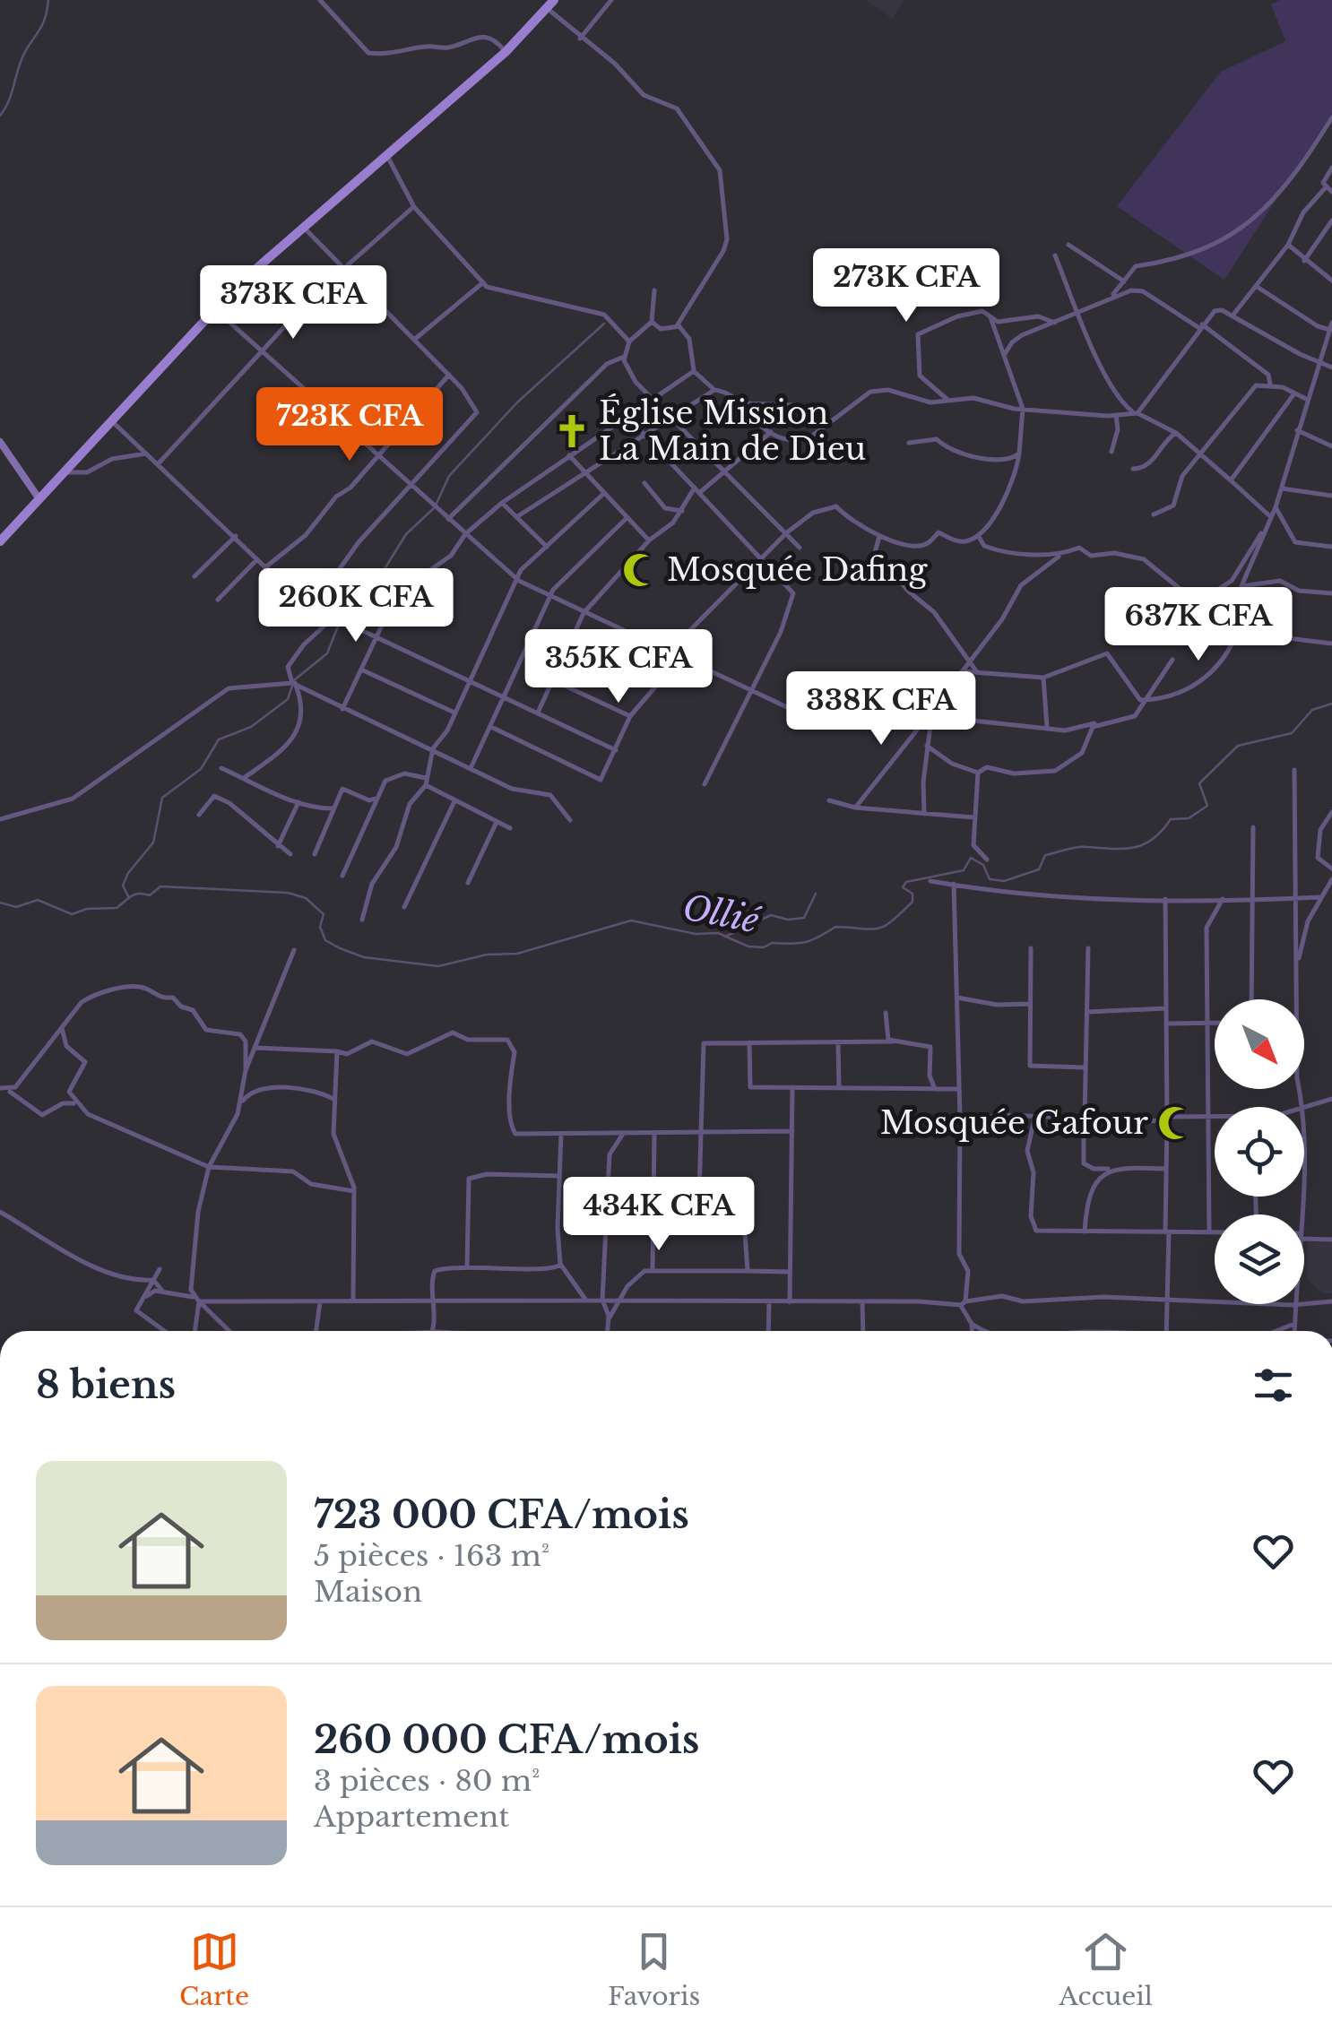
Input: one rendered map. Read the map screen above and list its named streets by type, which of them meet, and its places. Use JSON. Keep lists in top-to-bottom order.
{
  "water": ["Ollié"],
  "places": {
    "church": ["Église Mission La Main de Dieu"],
    "mosque": ["Mosquée Dafing", "Mosquée Gafour"]
  },
  "north": "bottom right",
  "page": {
    "price": [
      "273K CFA",
      "373K CFA",
      "723K CFA",
      "260K CFA",
      "637K CFA",
      "355K CFA",
      "338K CFA",
      "434K CFA"
    ],
    "heading": "8 biens",
    "list": [
      {
        "name": "723 000 CFA/mois",
        "note": "5 pièces · 163 m² · Maison"
      },
      {
        "name": "260 000 CFA/mois",
        "note": "3 pièces · 80 m² · Appartement"
      }
    ],
    "tabs": ["Carte", "Favoris", "Accueil"]
  }
}
